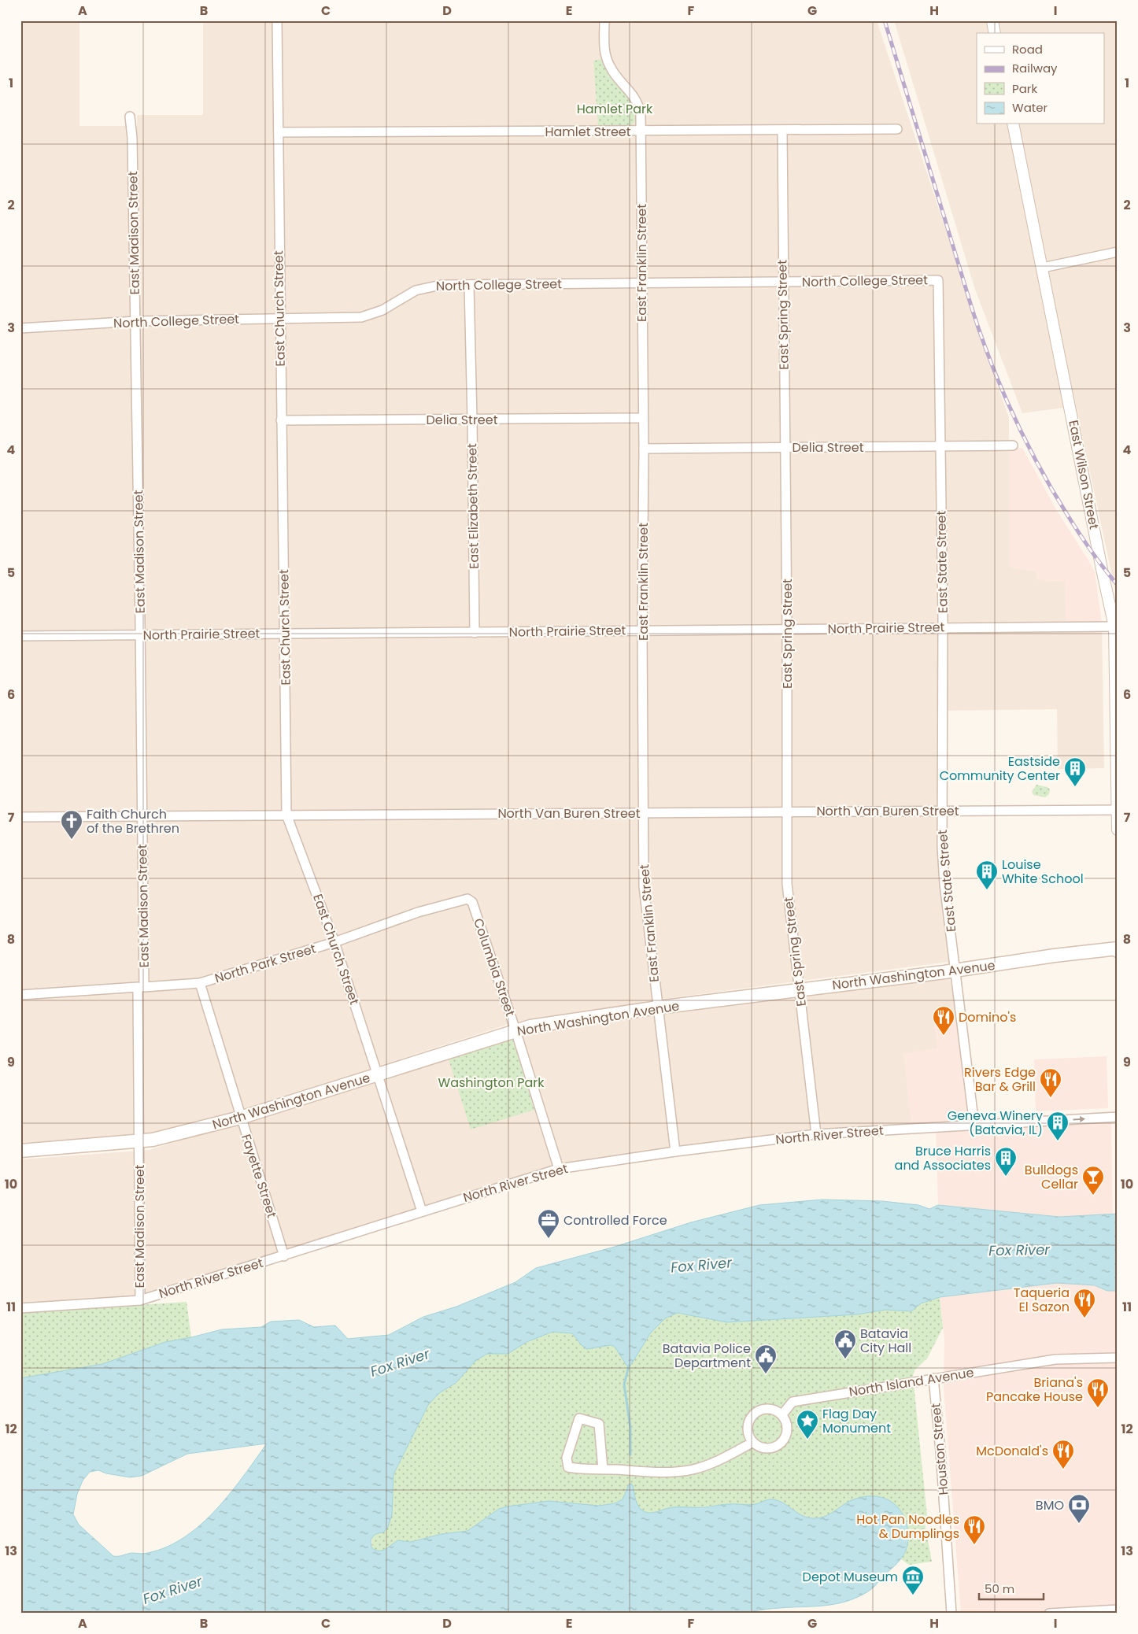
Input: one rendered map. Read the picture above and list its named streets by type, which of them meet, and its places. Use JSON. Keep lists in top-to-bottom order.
{
  "streets": {
    "main road": ["North Washington Avenue"],
    "street": [
      "Hamlet Street",
      "East Madison Street",
      "East Franklin Street",
      "North College Street",
      "East Church Street",
      "East Spring Street",
      "Delia Street",
      "East Wilson Street",
      "East Elizabeth Street",
      "East State Street",
      "North Prairie Street",
      "North Van Buren Street",
      "North Park Street",
      "Columbia Street",
      "North River Street",
      "Fayette Street",
      "North Island Avenue",
      "Houston Street"
    ]
  },
  "crossings": [
    ["Hamlet Street", "East Franklin Street"],
    ["Hamlet Street", "East Church Street"],
    ["Hamlet Street", "East Spring Street"],
    ["East Madison Street", "North College Street"],
    ["East Madison Street", "North Prairie Street"],
    ["East Madison Street", "North Van Buren Street"],
    ["East Madison Street", "North Park Street"],
    ["East Madison Street", "North Washington Avenue"],
    ["East Madison Street", "North River Street"],
    ["East Franklin Street", "North College Street"],
    ["East Franklin Street", "Delia Street"],
    ["East Franklin Street", "North Prairie Street"],
    ["East Franklin Street", "North Van Buren Street"],
    ["East Franklin Street", "North Washington Avenue"],
    ["East Franklin Street", "North River Street"],
    ["North College Street", "East Church Street"],
    ["North College Street", "East Spring Street"],
    ["North College Street", "East Elizabeth Street"],
    ["North College Street", "East State Street"],
    ["East Church Street", "Delia Street"],
    ["East Church Street", "North Prairie Street"],
    ["East Church Street", "North Van Buren Street"],
    ["East Church Street", "North Park Street"],
    ["East Church Street", "North Washington Avenue"],
    ["East Church Street", "North River Street"],
    ["East Spring Street", "Delia Street"],
    ["East Spring Street", "North Prairie Street"],
    ["East Spring Street", "North Van Buren Street"],
    ["East Spring Street", "North Washington Avenue"],
    ["East Spring Street", "North River Street"],
    ["Delia Street", "East Elizabeth Street"],
    ["Delia Street", "East State Street"],
    ["East Wilson Street", "North Prairie Street"],
    ["East Wilson Street", "North Van Buren Street"],
    ["East Elizabeth Street", "North Prairie Street"],
    ["East State Street", "North Prairie Street"],
    ["East State Street", "North Van Buren Street"],
    ["East State Street", "North Washington Avenue"],
    ["East State Street", "North River Street"],
    ["North Park Street", "Columbia Street"],
    ["North Park Street", "Fayette Street"],
    ["Columbia Street", "North Washington Avenue"],
    ["Columbia Street", "North River Street"],
    ["North Washington Avenue", "Fayette Street"],
    ["North River Street", "Fayette Street"],
    ["North Island Avenue", "Houston Street"]
  ],
  "water": ["Fox River"],
  "parks": ["Hamlet Park", "Washington Park"],
  "places": {
    "building": [
      "Eastside Community Center",
      "Louise White School",
      "Geneva Winery (Batavia, IL)",
      "Bruce Harris and Associates"
    ],
    "church": ["Faith Church of the Brethren"],
    "restaurant": [
      "Domino's",
      "Rivers Edge Bar & Grill",
      "Taqueria El Sazon",
      "Briana's Pancake House",
      "McDonald's",
      "Hot Pan Noodles & Dumplings"
    ],
    "bar": ["Bulldogs Cellar"],
    "office": ["Controlled Force"],
    "public building": ["Batavia City Hall", "Batavia Police Department"],
    "place": ["Flag Day Monument"],
    "bank": ["BMO"],
    "museum": ["Depot Museum"]
  },
  "legend": [
    "Road",
    "Railway",
    "Park",
    "Water"
  ],
  "scale_bar": "50 m",
  "grid": {
    "columns": [
      "A",
      "B",
      "C",
      "D",
      "E",
      "F",
      "G",
      "H",
      "I"
    ],
    "rows": [
      "1",
      "2",
      "3",
      "4",
      "5",
      "6",
      "7",
      "8",
      "9",
      "10",
      "11",
      "12",
      "13"
    ]
  }
}
